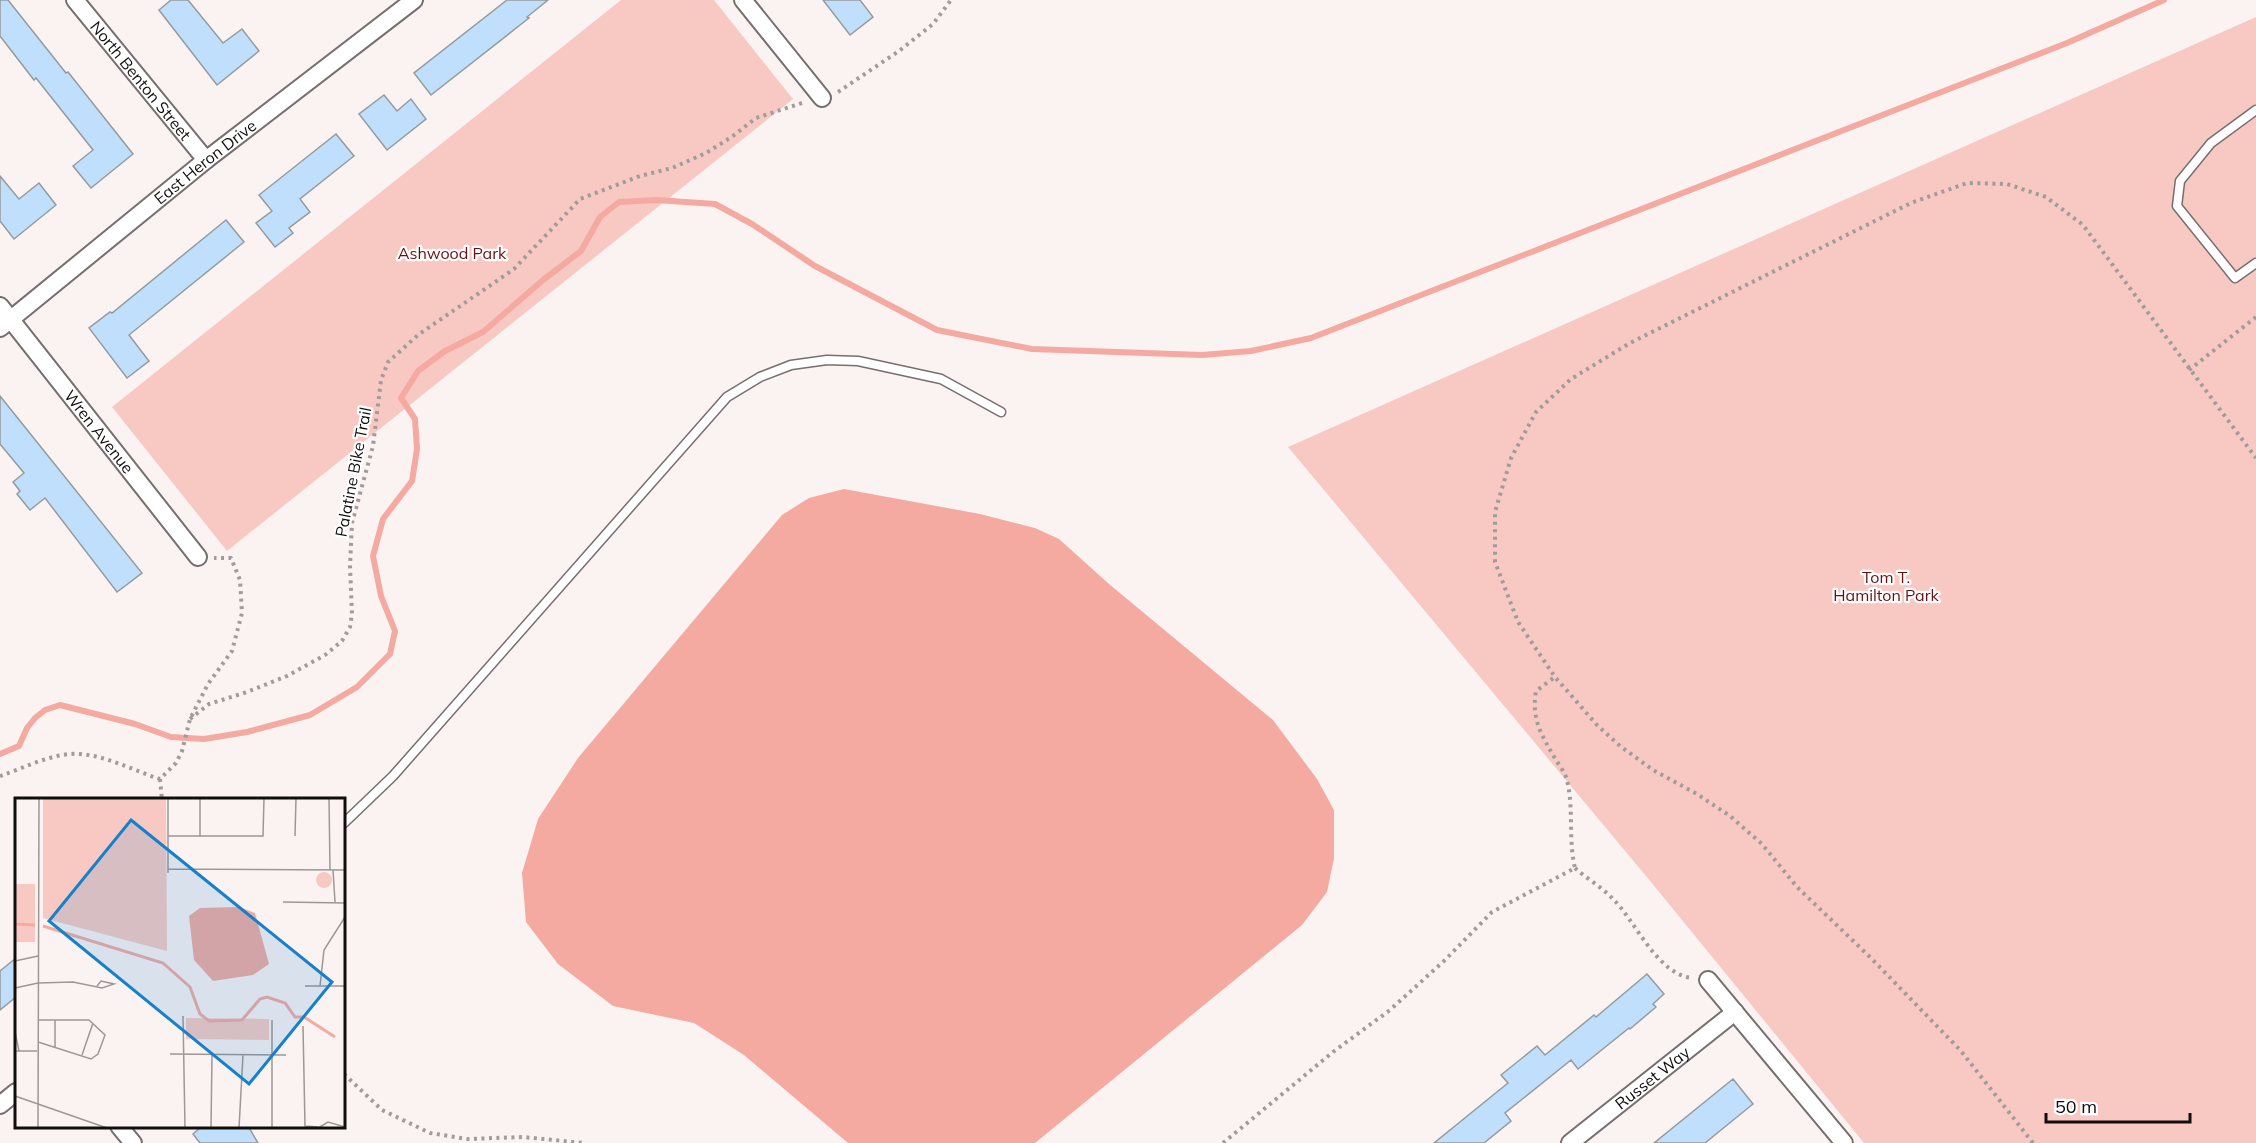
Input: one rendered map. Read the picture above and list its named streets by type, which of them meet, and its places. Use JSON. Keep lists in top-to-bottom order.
{
  "streets": {
    "street": [
      "North Benton Street",
      "East Heron Drive",
      "Wren Avenue",
      "Russet Way"
    ],
    "path": ["Palatine Bike Trail"]
  },
  "crossings": [
    ["North Benton Street", "East Heron Drive"],
    ["East Heron Drive", "Wren Avenue"]
  ],
  "parks": ["Ashwood Park", "Tom T. Hamilton Park"],
  "scale_bar": "50 m"
}
